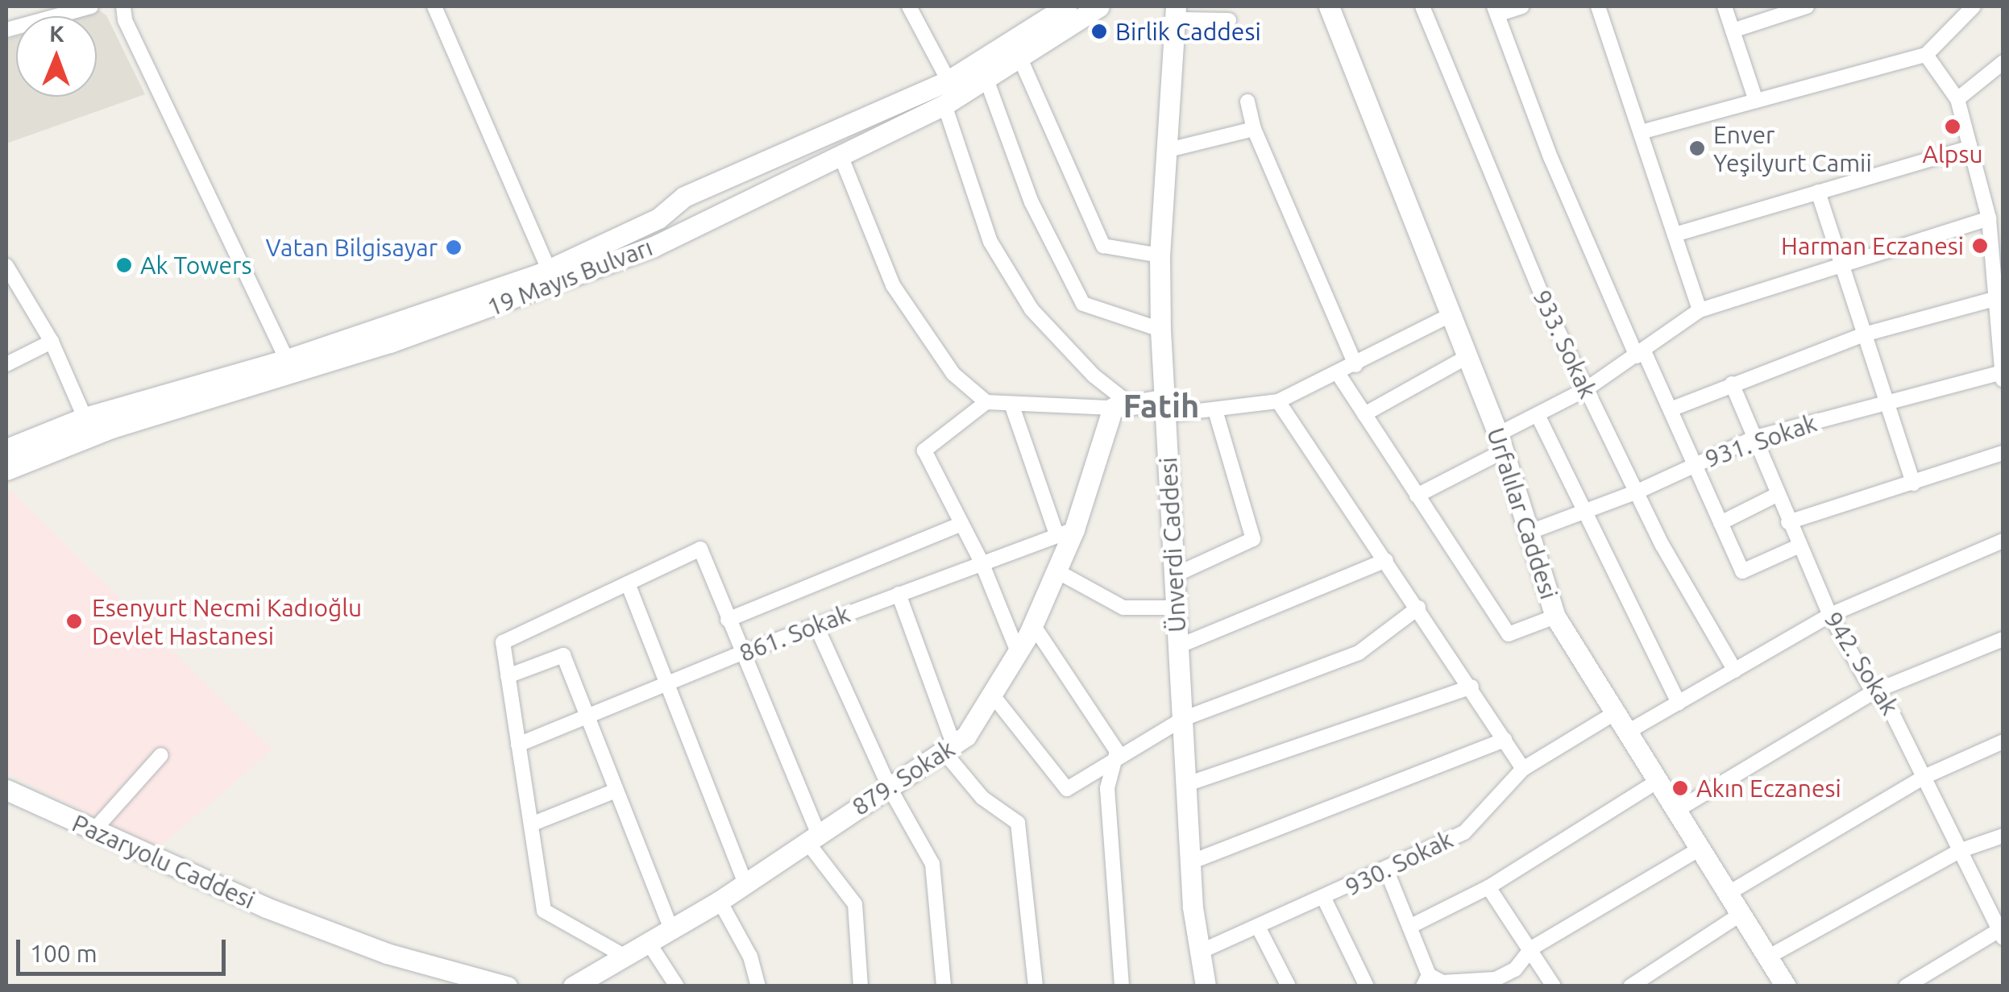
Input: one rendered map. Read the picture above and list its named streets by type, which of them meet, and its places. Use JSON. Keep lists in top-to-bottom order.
{
  "streets": {
    "main road": [
      "19 Mayıs Bulvarı",
      "Urfalılar Caddesi",
      "Ünverdi Caddesi",
      "879. Sokak",
      "Pazaryolu Caddesi"
    ],
    "street": [
      "933. Sokak",
      "931. Sokak",
      "861. Sokak",
      "942. Sokak",
      "930. Sokak"
    ]
  },
  "crossings": [
    ["933. Sokak", "931. Sokak"],
    ["931. Sokak", "Urfalılar Caddesi"],
    ["931. Sokak", "942. Sokak"],
    ["Urfalılar Caddesi", "930. Sokak"],
    ["Ünverdi Caddesi", "930. Sokak"],
    ["861. Sokak", "879. Sokak"]
  ],
  "districts": ["Fatih"],
  "places": [
    "Birlik Caddesi",
    "Alpsu",
    "Enver Yeşilyurt Camii",
    "Harman Eczanesi",
    "Vatan Bilgisayar",
    "Ak Towers",
    "Esenyurt Necmi Kadıoğlu Devlet Hastanesi",
    "Akın Eczanesi"
  ],
  "scale_bar": "100 m",
  "north": "top"
}
